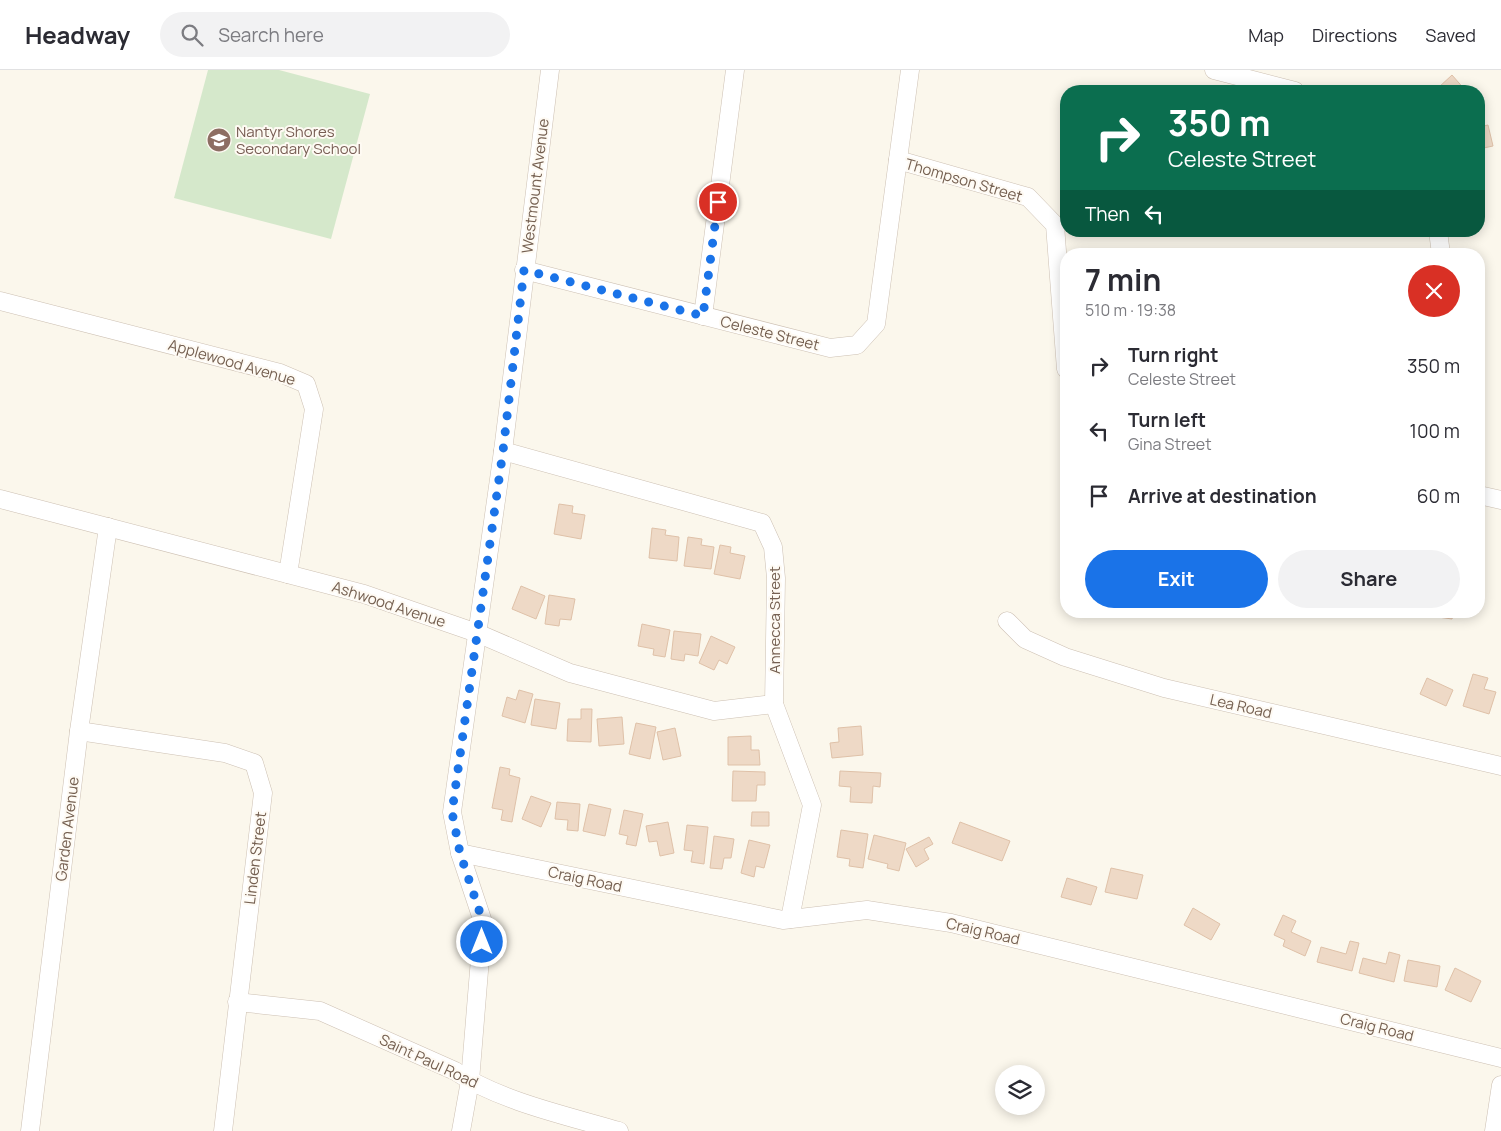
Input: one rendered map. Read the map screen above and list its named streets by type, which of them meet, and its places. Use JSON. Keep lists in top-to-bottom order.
{
  "streets": {
    "street": [
      "Thompson Street",
      "Westmount Avenue",
      "Celeste Street",
      "Applewood Avenue",
      "Ashwood Avenue",
      "Annecca Street",
      "Lea Road",
      "Garden Avenue",
      "Linden Street",
      "Craig Road",
      "Saint Paul Road"
    ]
  },
  "crossings": [
    ["Thompson Street", "Celeste Street"],
    ["Westmount Avenue", "Celeste Street"],
    ["Westmount Avenue", "Ashwood Avenue"],
    ["Westmount Avenue", "Annecca Street"],
    ["Westmount Avenue", "Craig Road"],
    ["Westmount Avenue", "Saint Paul Road"],
    ["Applewood Avenue", "Ashwood Avenue"],
    ["Ashwood Avenue", "Annecca Street"],
    ["Ashwood Avenue", "Garden Avenue"],
    ["Annecca Street", "Craig Road"],
    ["Garden Avenue", "Linden Street"],
    ["Linden Street", "Saint Paul Road"]
  ],
  "places": {
    "school or university": ["Nantyr Shores Secondary School"]
  },
  "page": {
    "header": "Headway",
    "search": "Search here",
    "nav": ["Map", "Directions", "Saved"],
    "turn": ["350 m", "Celeste Street"],
    "then": "Then",
    "heading": ["7 min", "510 m · 19:38"],
    "list": [
      {
        "name": "Turn right",
        "note": "Celeste Street",
        "value": "350 m"
      },
      {
        "name": "Turn left",
        "note": "Gina Street",
        "value": "100 m"
      },
      {
        "name": "Arrive at destination",
        "value": "60 m"
      }
    ],
    "buttons": ["Exit", "Share"]
  }
}
